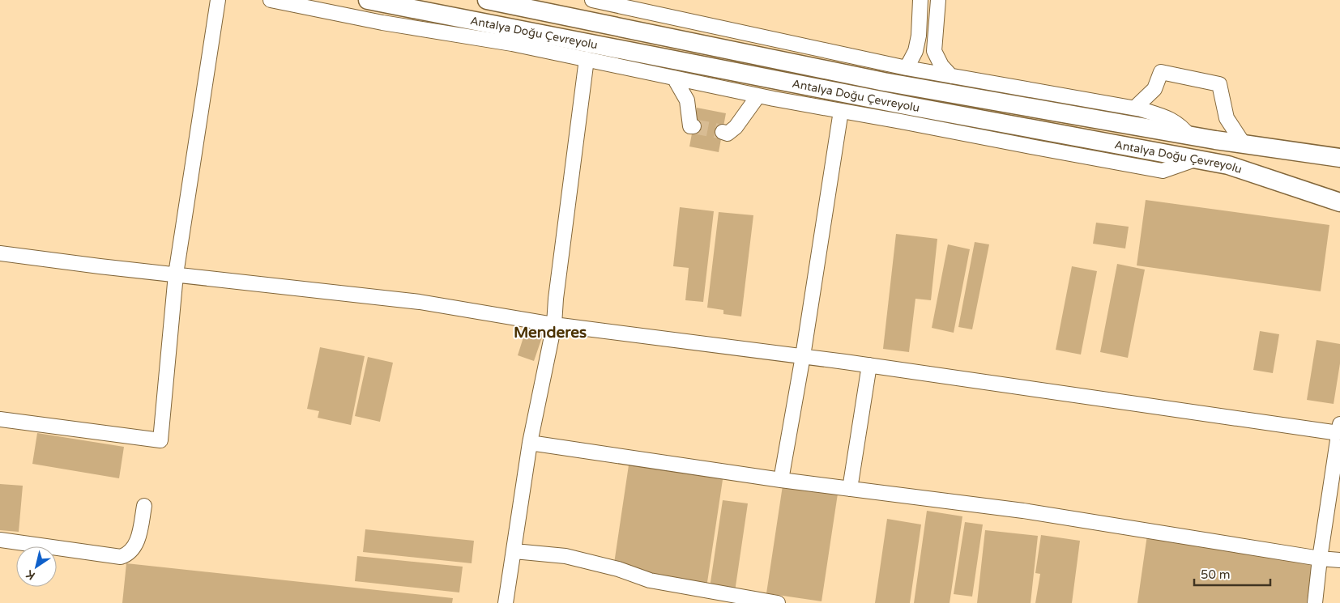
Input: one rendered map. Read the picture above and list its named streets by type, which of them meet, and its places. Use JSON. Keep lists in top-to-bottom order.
{
  "streets": {
    "main road": ["Antalya Doğu Çevreyolu"]
  },
  "districts": ["Menderes"],
  "scale_bar": "50 m",
  "north": "bottom left"
}
